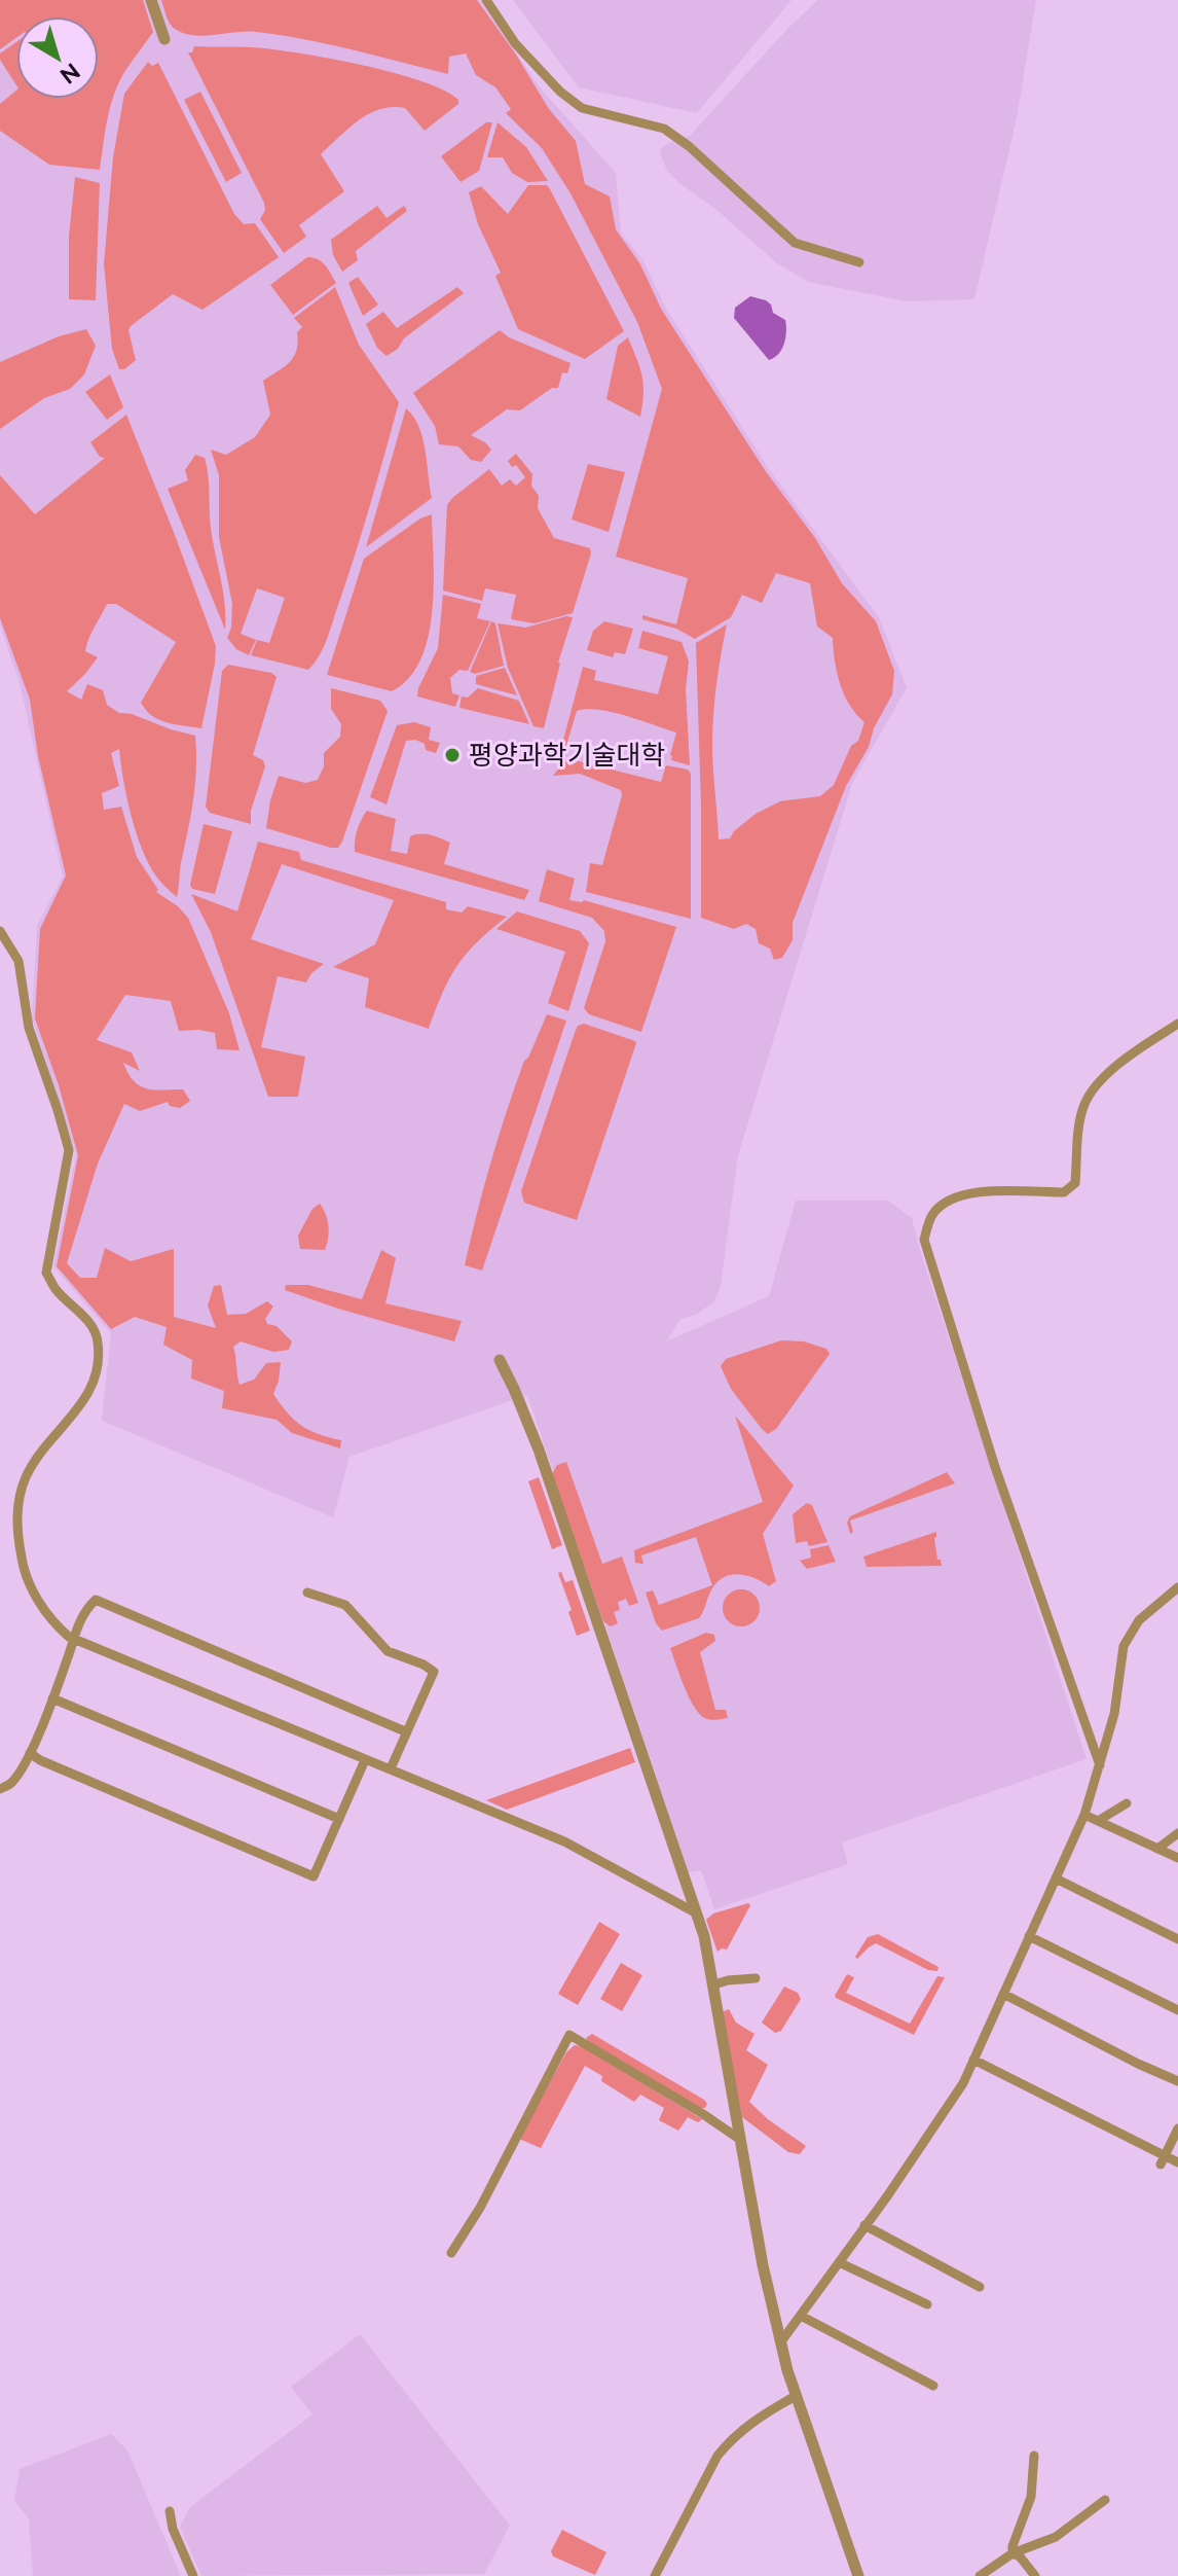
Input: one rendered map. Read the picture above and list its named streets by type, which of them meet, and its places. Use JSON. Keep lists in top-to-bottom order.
{
  "places": ["평양과학기술대학"],
  "north": "bottom right"
}
